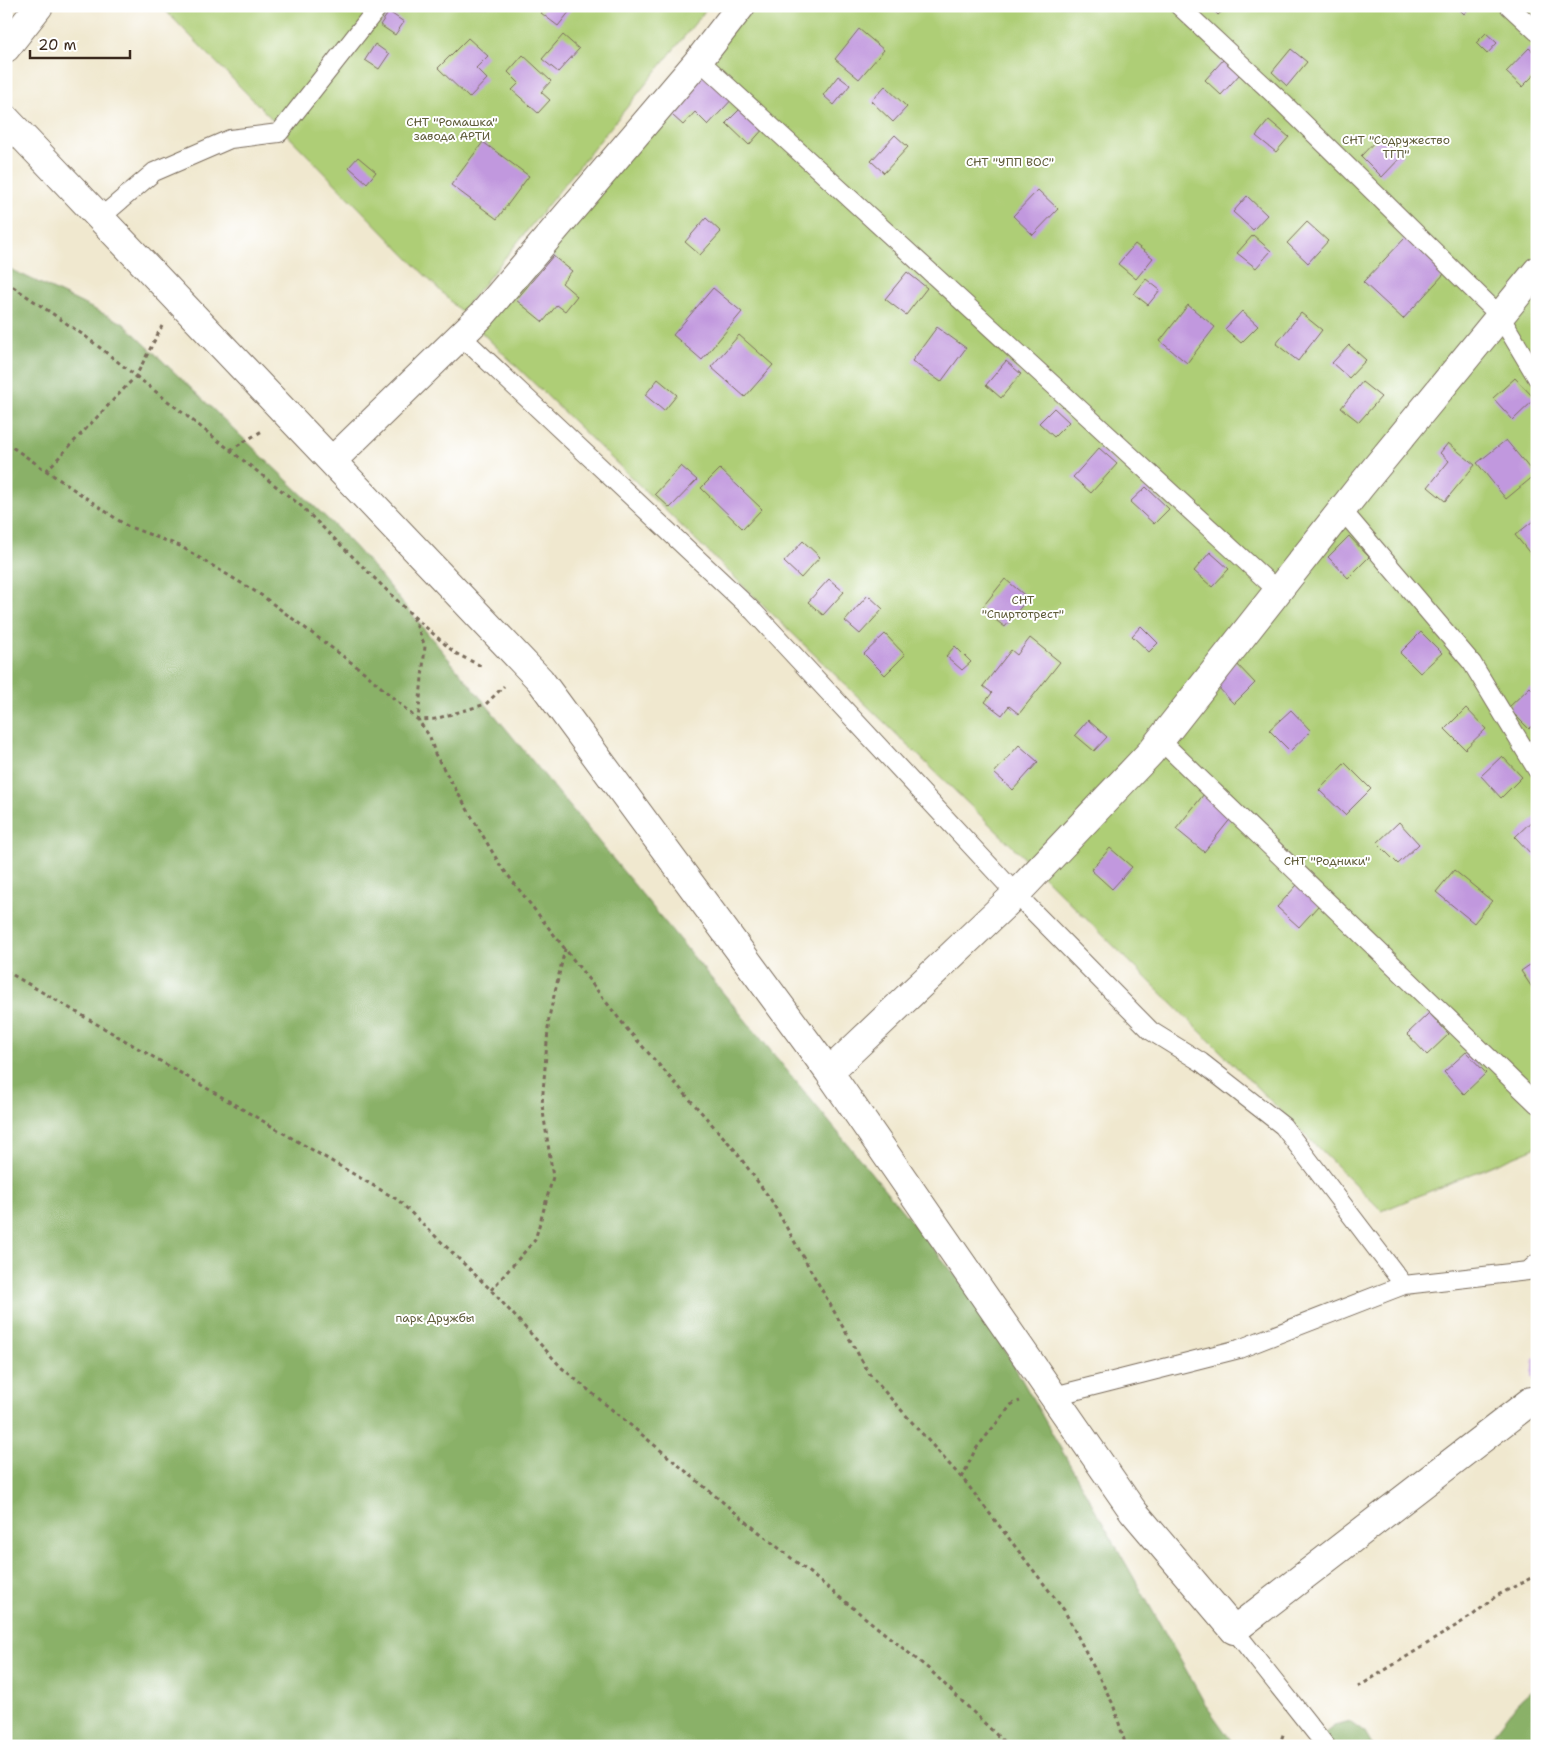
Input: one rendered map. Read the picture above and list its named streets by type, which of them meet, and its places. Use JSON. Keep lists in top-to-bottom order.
{
  "parks": [
    "СНТ \"Ромашка\" завода АРТИ",
    "СНТ \"Содружество ТГП\"",
    "СНТ \"УПП ВОС\"",
    "СНТ \"Спиртотрест\"",
    "СНТ \"Родники\"",
    "парк Дружбы"
  ],
  "scale_bar": "20 m"
}
